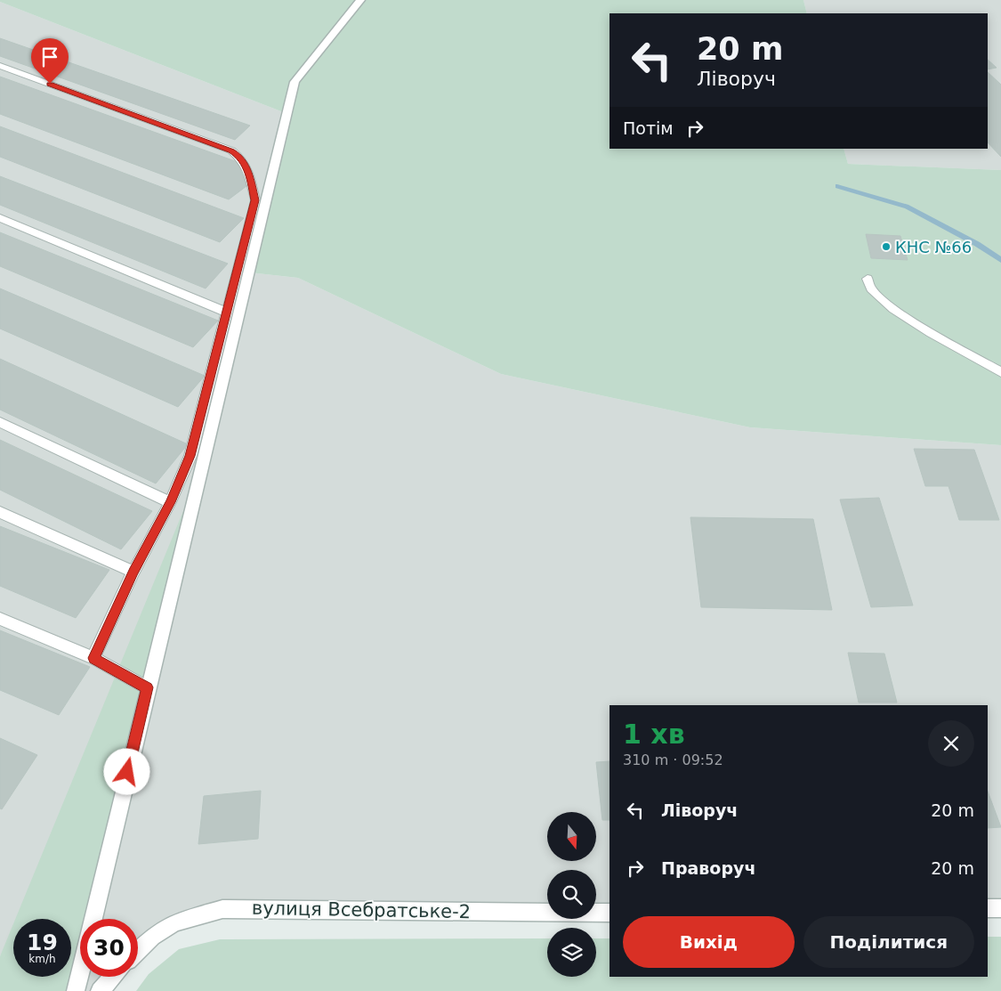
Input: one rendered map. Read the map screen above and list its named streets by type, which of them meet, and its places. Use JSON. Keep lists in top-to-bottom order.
{
  "streets": {
    "street": ["вулиця Всебратське-2"]
  },
  "places": ["КНС №66"],
  "north": "bottom",
  "page": {
    "turn": ["20 m", "Ліворуч"],
    "then": "Потім",
    "heading": ["1 хв", "310 m · 09:52"],
    "list": [
      {
        "name": "Ліворуч",
        "value": "20 m"
      },
      {
        "name": "Праворуч",
        "value": "20 m"
      }
    ],
    "buttons": ["Вихід", "Поділитися"],
    "speed": "19 km/h",
    "limit": "30"
  }
}
